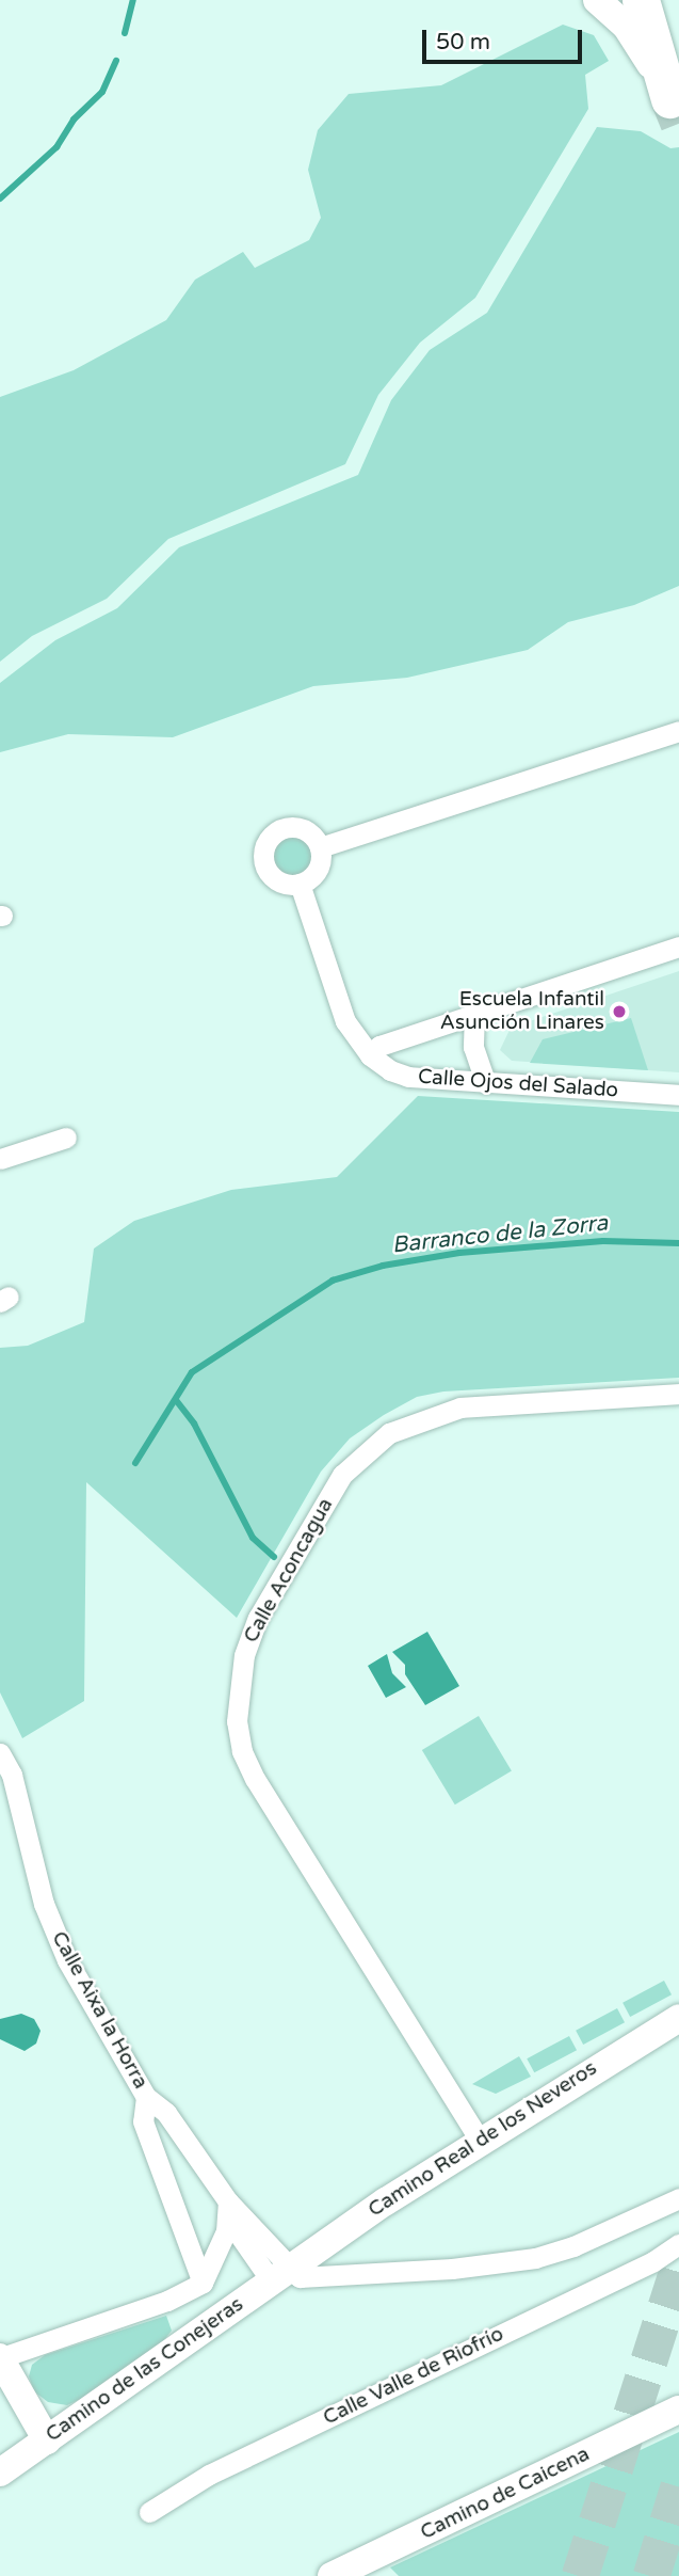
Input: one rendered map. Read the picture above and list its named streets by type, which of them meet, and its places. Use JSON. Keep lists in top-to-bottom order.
{
  "streets": {
    "street": [
      "Calle Ojos del Salado",
      "Calle Aconcagua",
      "Calle Aixa la Horra",
      "Camino Real de los Neveros",
      "Camino de las Conejeras",
      "Calle Valle de Riofrío",
      "Camino de Caicena"
    ]
  },
  "crossings": [
    ["Calle Aconcagua", "Camino Real de los Neveros"],
    ["Calle Aixa la Horra", "Camino Real de los Neveros"],
    ["Calle Aixa la Horra", "Camino de las Conejeras"],
    ["Camino Real de los Neveros", "Camino de las Conejeras"]
  ],
  "water": ["Barranco de la Zorra"],
  "places": ["Escuela Infantil Asunción Linares"],
  "scale_bar": "50 m"
}
